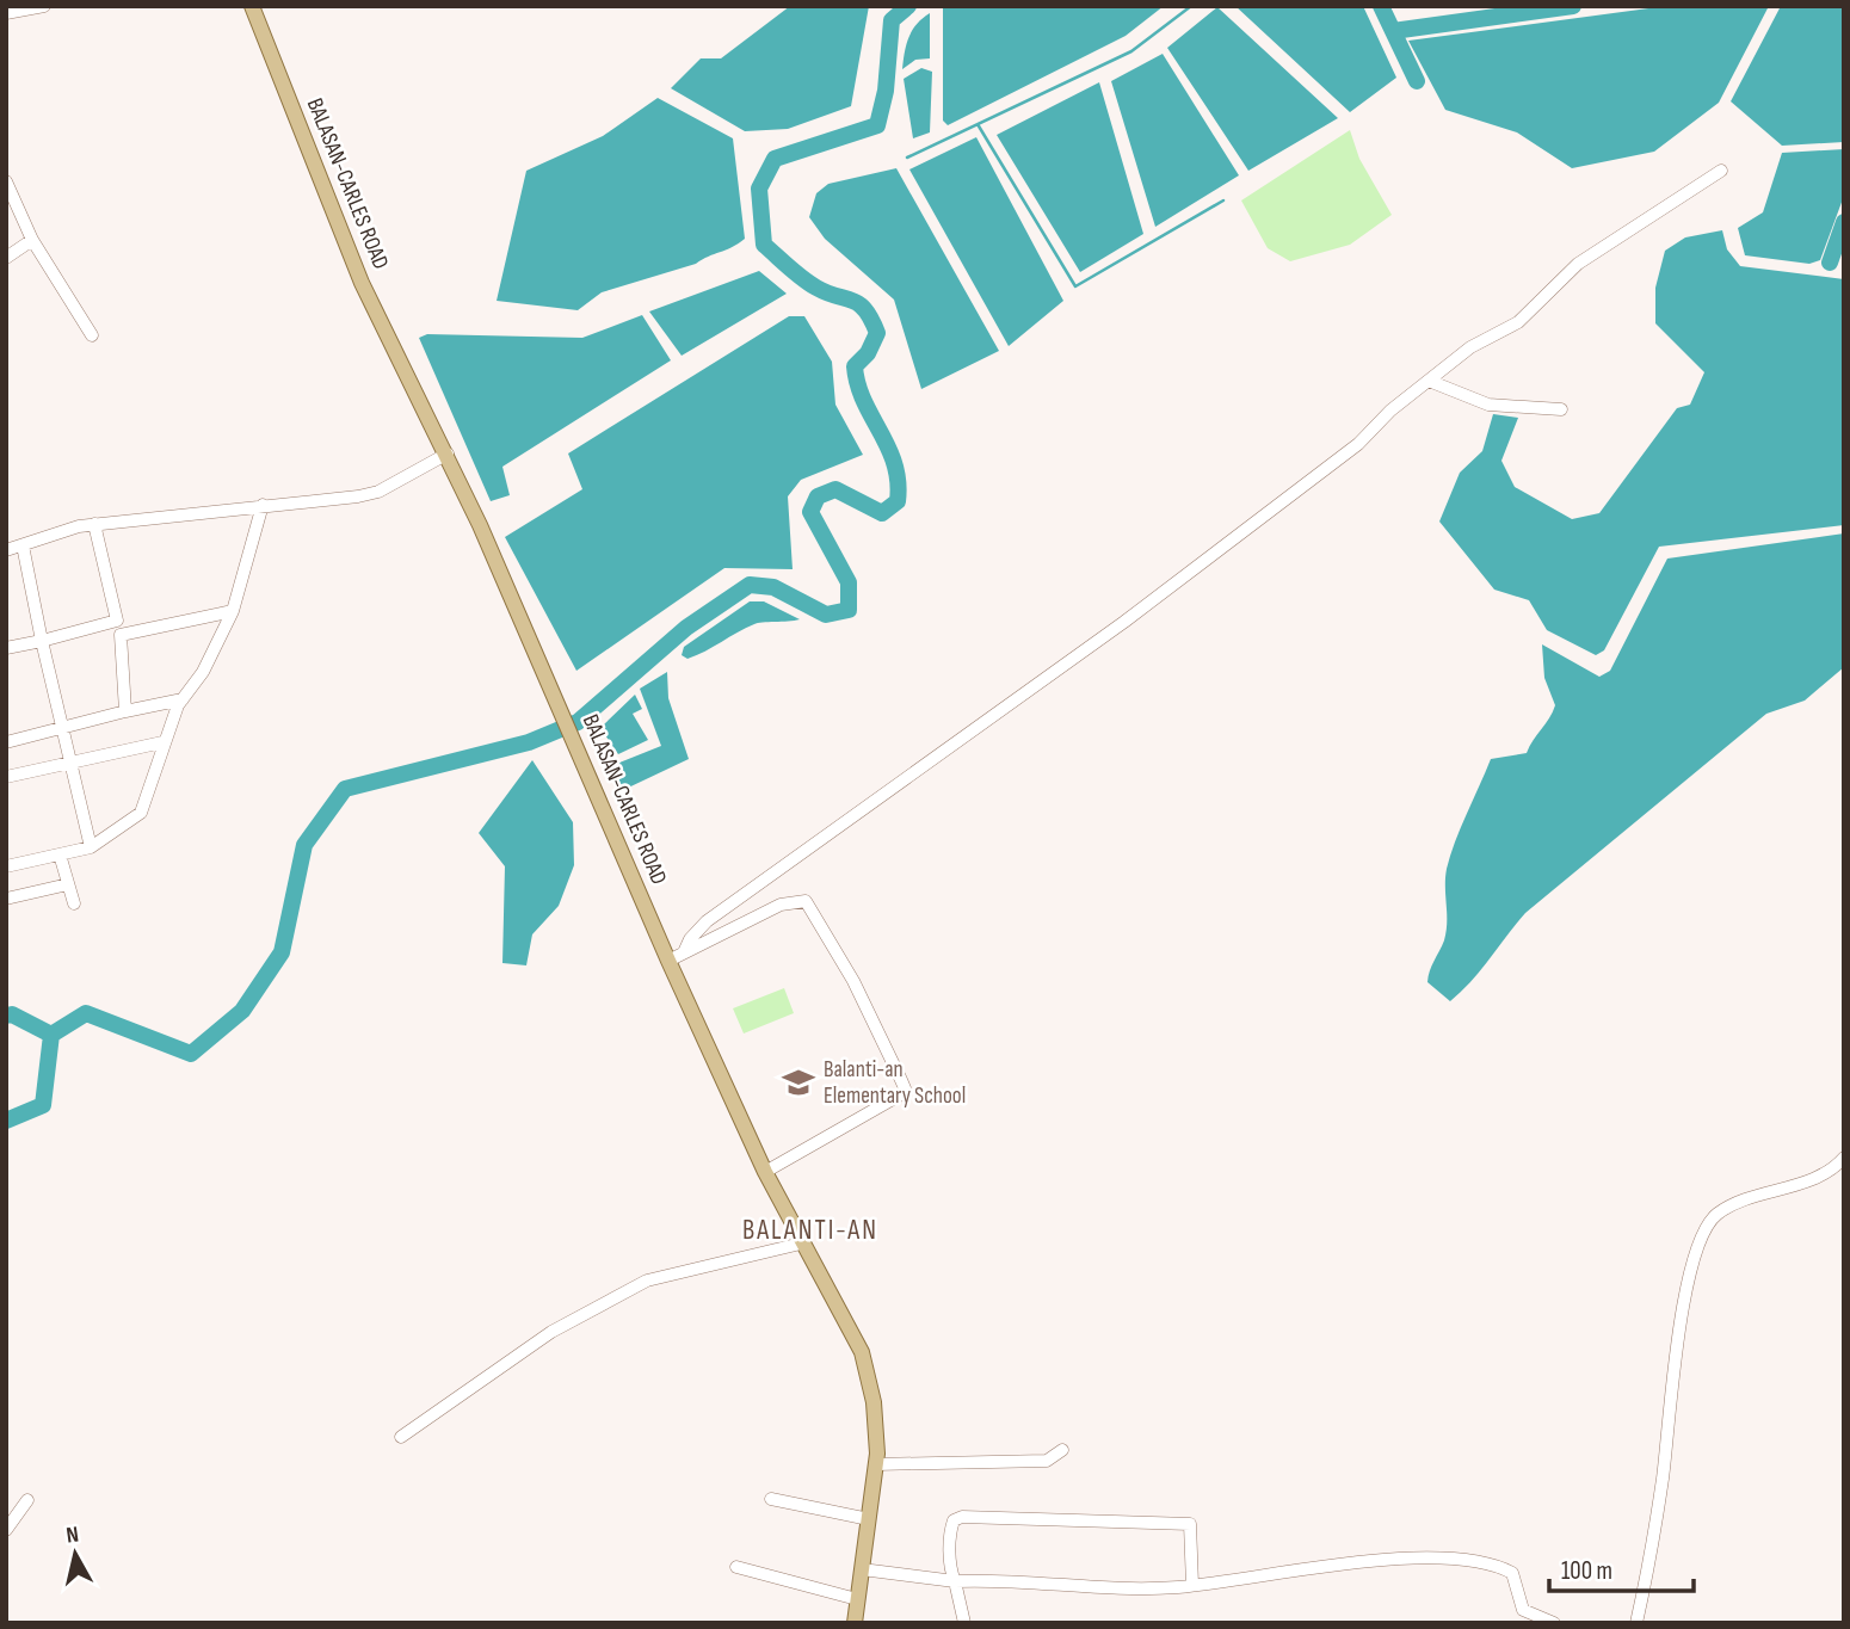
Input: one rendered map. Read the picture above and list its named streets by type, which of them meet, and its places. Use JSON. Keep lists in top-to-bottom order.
{
  "streets": {
    "main road": ["BALASAN-CARLES ROAD"]
  },
  "districts": ["BALANTI-AN"],
  "places": {
    "school or university": ["Balanti-an Elementary School"]
  },
  "scale_bar": "100 m",
  "north": "top"
}
